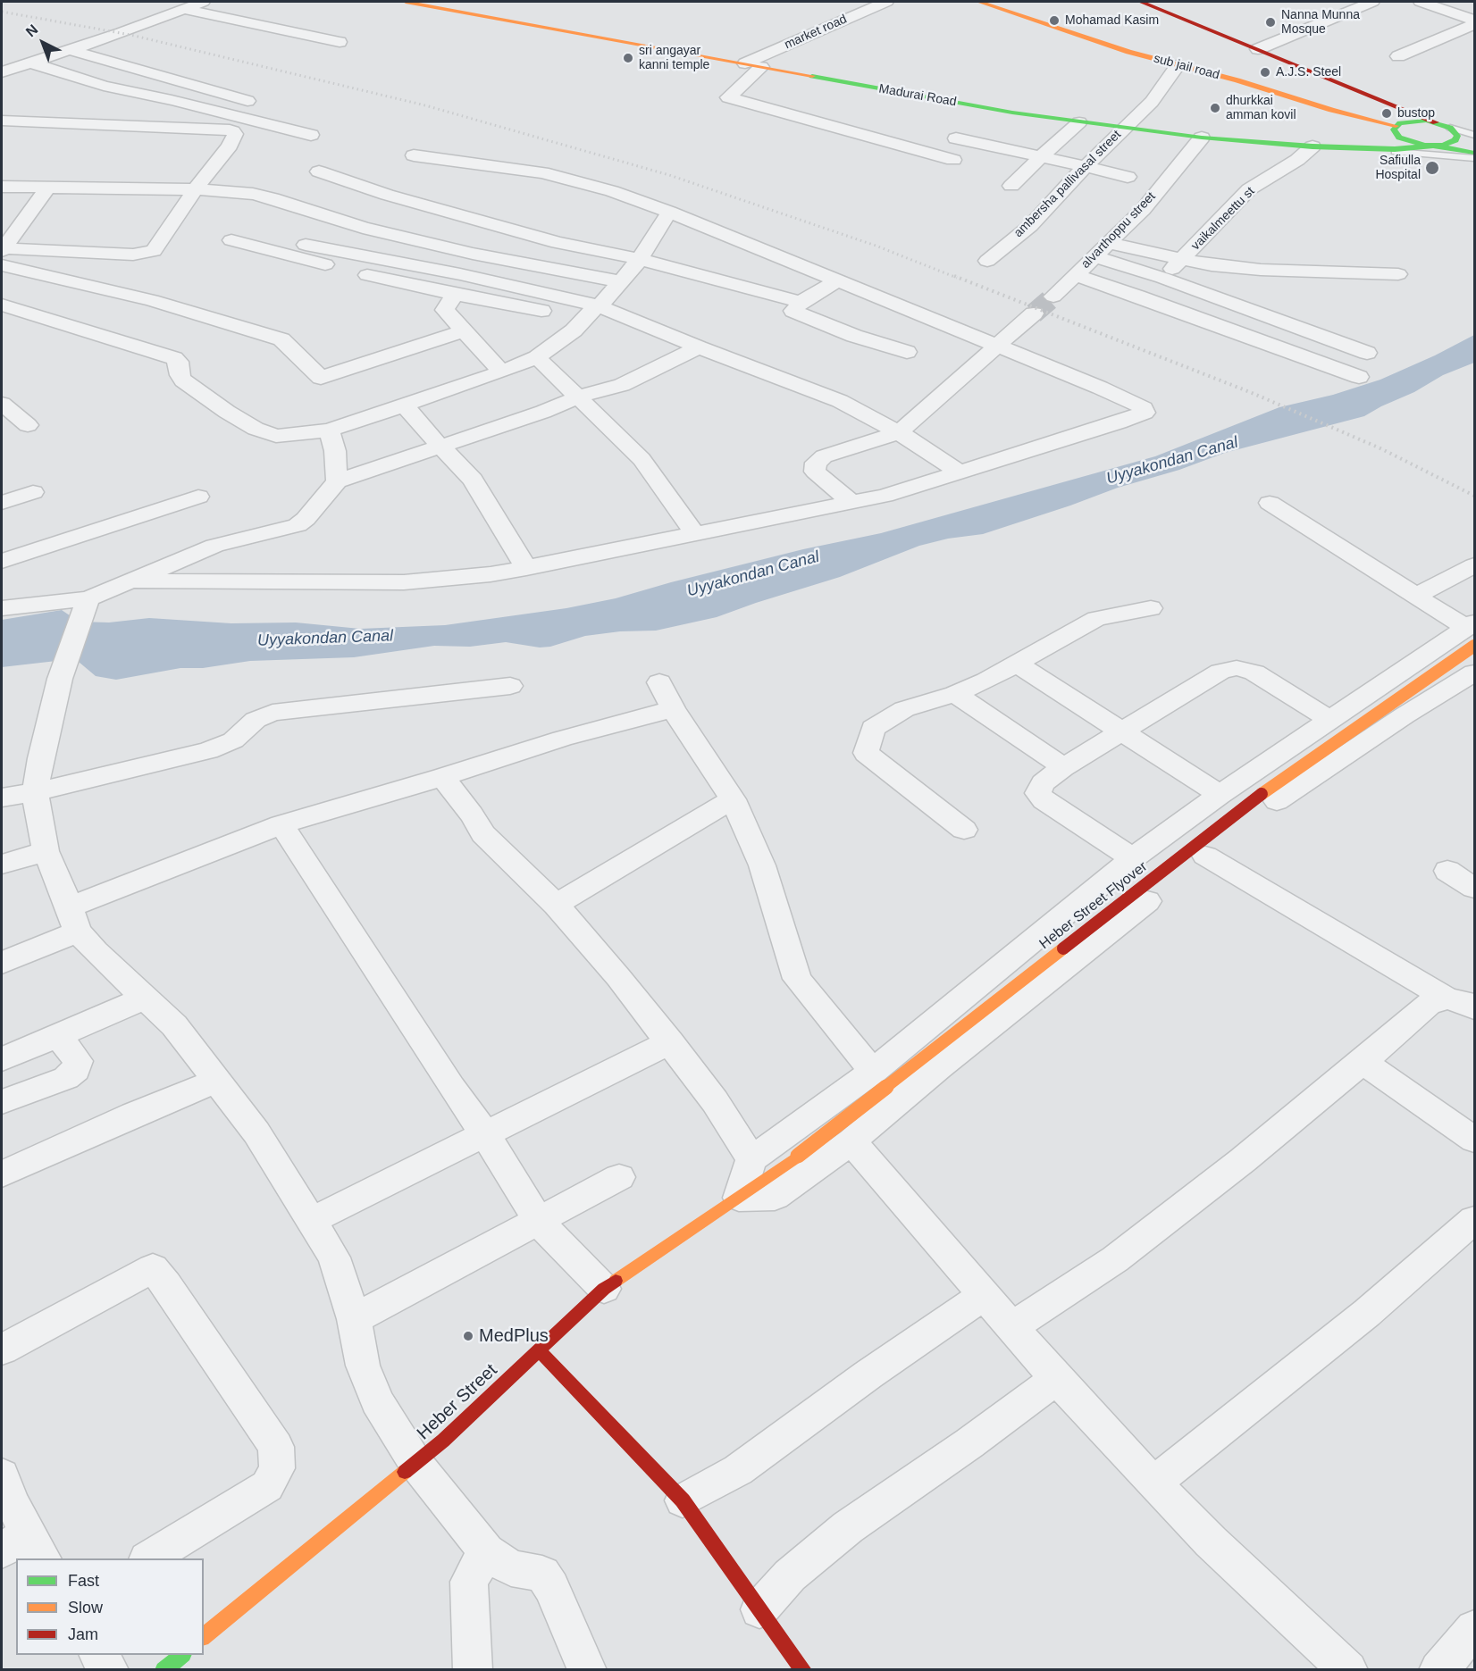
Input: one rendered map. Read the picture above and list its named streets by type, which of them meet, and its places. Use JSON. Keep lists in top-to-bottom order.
{
  "streets": {
    "main road": [
      "sub jail road",
      "Madurai Road",
      "Heber Street Flyover",
      "Heber Street"
    ],
    "street": [
      "market road",
      "ambersha pallivasal street",
      "vaikalmeettu st",
      "alvarthoppu street"
    ]
  },
  "crossings": [
    ["market road", "Madurai Road"],
    ["sub jail road", "Madurai Road"],
    ["sub jail road", "ambersha pallivasal street"],
    ["Madurai Road", "ambersha pallivasal street"],
    ["Madurai Road", "vaikalmeettu st"],
    ["Madurai Road", "alvarthoppu street"],
    ["Heber Street Flyover", "Heber Street"]
  ],
  "water": ["Uyyakondan Canal"],
  "places": [
    "Mohamad Kasim",
    "Nanna Munna Mosque",
    "sri angayar kanni temple",
    "A.J.S. Steel",
    "dhurkkai amman kovil",
    "bustop",
    "Safiulla Hospital",
    "MedPlus"
  ],
  "legend": ["Fast", "Slow", "Jam"],
  "north": "top left"
}
